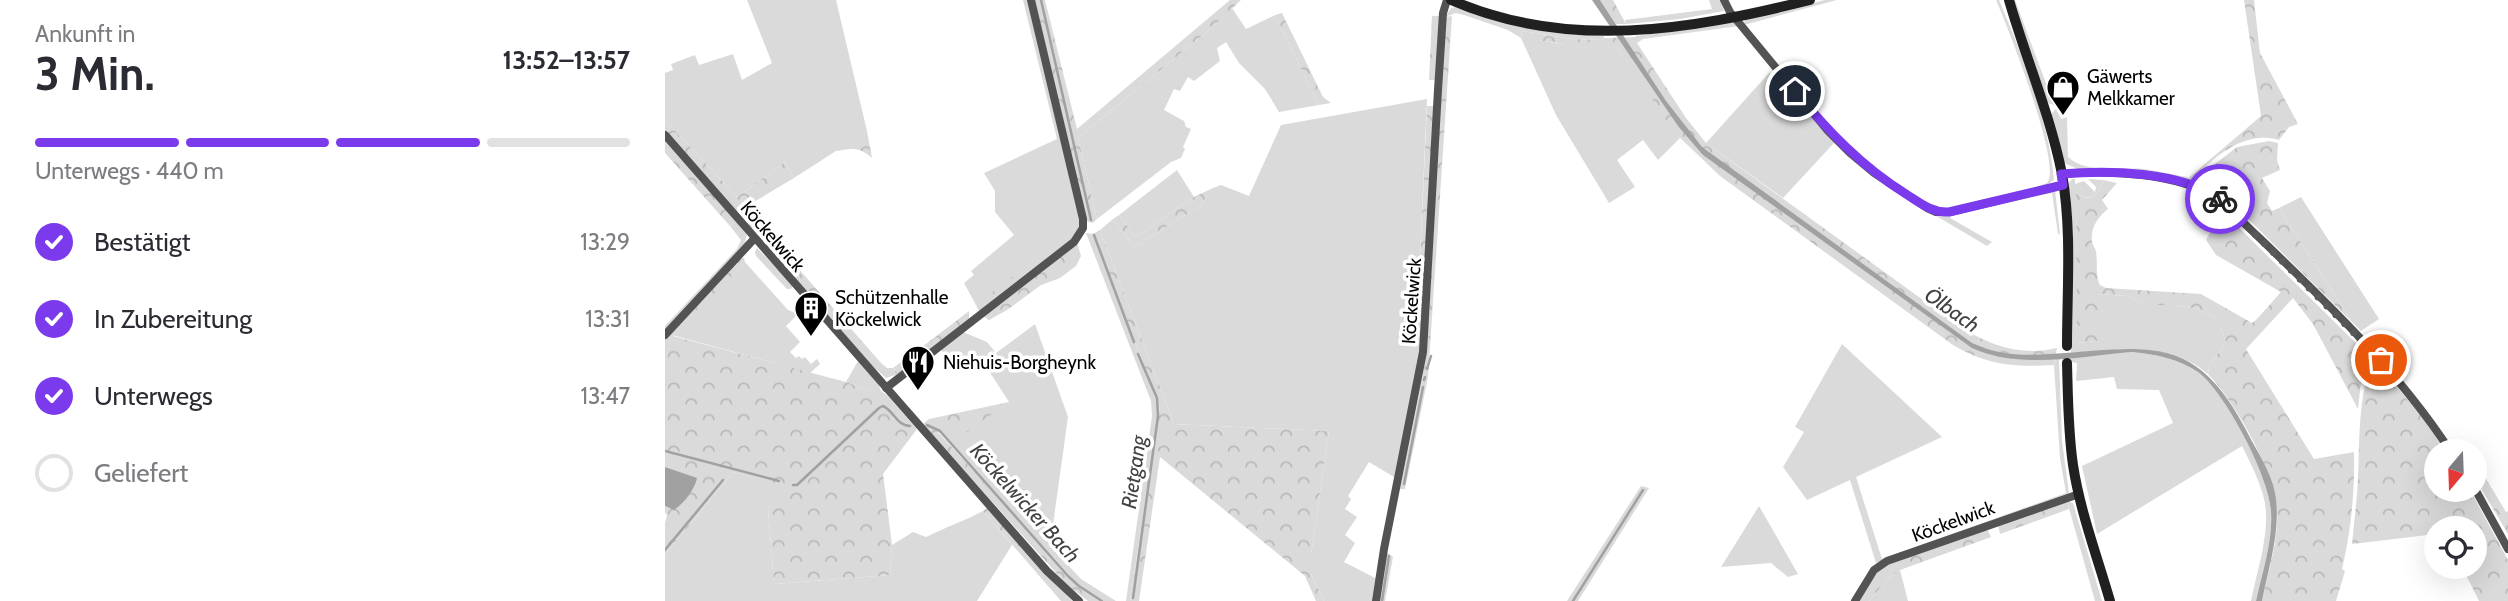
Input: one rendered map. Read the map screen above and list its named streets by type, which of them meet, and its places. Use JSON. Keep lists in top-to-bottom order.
{
  "streets": {
    "street": ["Köckelwick"]
  },
  "water": ["Ölbach", "Rietgang", "Köckelwicker Bach"],
  "places": {
    "shop": ["Gäwerts Melkkamer"],
    "building": ["Schützenhalle Köckelwick"],
    "restaurant": ["Niehuis-Borgheynk"]
  },
  "north": "bottom",
  "page": {
    "heading": ["3 Min.", "Ankunft in", "13:52–13:57"],
    "bar": "Unterwegs · 440 m",
    "list": [
      ["Bestätigt", "13:29"],
      ["In Zubereitung", "13:31"],
      ["Unterwegs", "13:47"],
      "Geliefert"
    ]
  }
}
